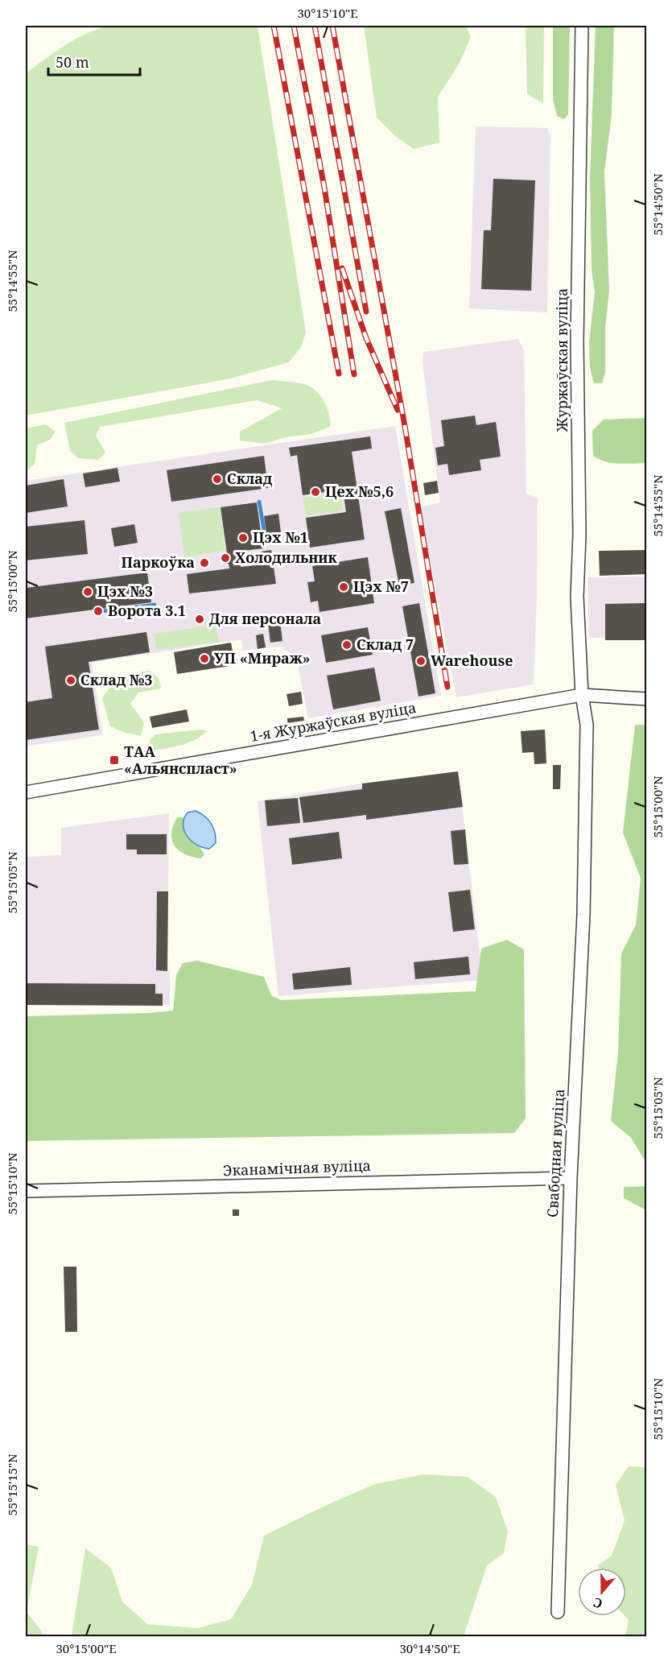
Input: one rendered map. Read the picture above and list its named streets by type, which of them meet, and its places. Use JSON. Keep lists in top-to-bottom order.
{
  "streets": {
    "street": [
      "Журжаўская вуліца",
      "1-я Журжаўская вуліца",
      "Свабодная вуліца",
      "Эканамічная вуліца"
    ]
  },
  "crossings": [
    ["Журжаўская вуліца", "1-я Журжаўская вуліца"],
    ["Журжаўская вуліца", "Свабодная вуліца"],
    ["1-я Журжаўская вуліца", "Свабодная вуліца"],
    ["Свабодная вуліца", "Эканамічная вуліца"]
  ],
  "places": {
    "other": [
      "Склад",
      "Цех №5,6",
      "Цэх №1",
      "Холодильник",
      "Паркоўка",
      "Цэх №7",
      "Цэх №3",
      "Ворота 3.1",
      "Для персонала",
      "Склад 7",
      "УП «Мираж»",
      "Warehouse",
      "Склад №3"
    ],
    "transit": ["ТАА «Альянспласт»"]
  },
  "scale_bar": "50 m",
  "north": "bottom",
  "coordinates": [
    "30°15'10\"E",
    "55°14'50\"N",
    "55°14'55\"N",
    "55°15'00\"N",
    "55°15'05\"N",
    "55°15'10\"N",
    "55°15'15\"N",
    "30°15'00\"E",
    "30°14'50\"E"
  ]
}
